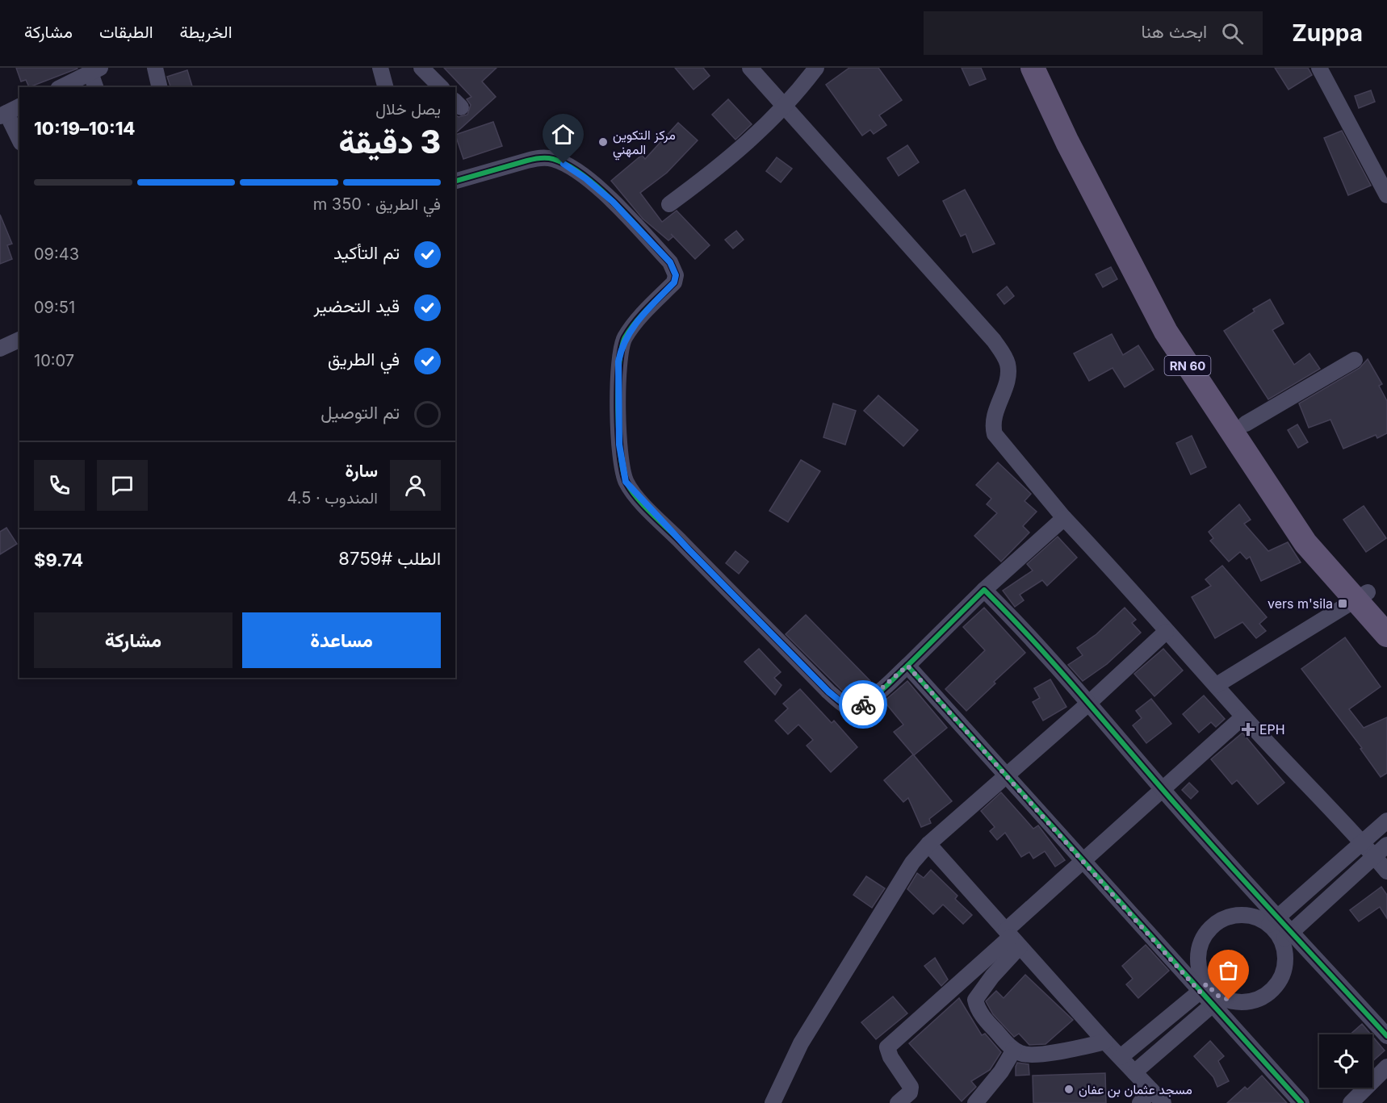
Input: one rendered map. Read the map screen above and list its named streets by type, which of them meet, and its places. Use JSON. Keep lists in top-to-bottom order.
{
  "streets": {
    "main road": ["RN 60"]
  },
  "places": {
    "other": ["مركز التكوين المهني", "مسجد عثمان بن عفان"],
    "transit": ["vers m'sila"],
    "health": ["EPH"]
  },
  "page": {
    "header": "Zuppa",
    "search": "ابحث هنا",
    "nav": ["الخريطة", "الطبقات", "مشاركة"],
    "heading": ["3 دقيقة", "يصل خلال", "10:14–10:19"],
    "panel": [
      "سارة",
      "المندوب · 4.5",
      "الطلب #8759",
      "$9.74"
    ],
    "bar": "في الطريق · 350 m",
    "list": [
      ["تم التأكيد", "09:43"],
      ["قيد التحضير", "09:51"],
      ["في الطريق", "10:07"],
      "تم التوصيل"
    ],
    "buttons": ["مساعدة", "مشاركة"]
  }
}
